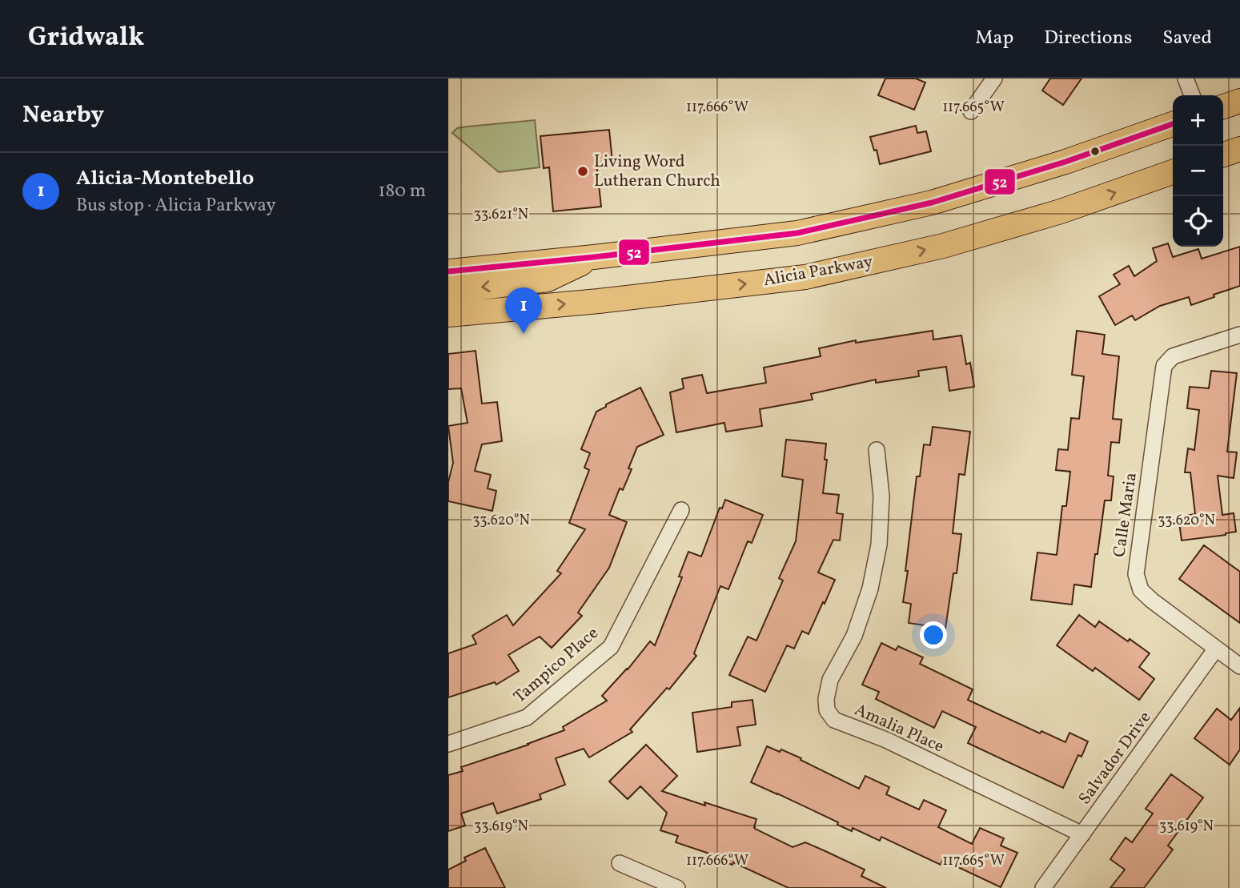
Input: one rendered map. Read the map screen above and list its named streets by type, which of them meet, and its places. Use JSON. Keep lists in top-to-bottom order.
{
  "streets": {
    "main road": ["Alicia Parkway"],
    "street": [
      "Calle Maria",
      "Tampico Place",
      "Amalia Place",
      "Salvador Drive"
    ]
  },
  "crossings": [
    ["Calle Maria", "Salvador Drive"],
    ["Amalia Place", "Salvador Drive"]
  ],
  "places": ["Living Word Lutheran Church"],
  "lines": ["transit line 52"],
  "page": {
    "header": "Gridwalk",
    "nav": ["Map", "Directions", "Saved"],
    "heading": "Nearby",
    "map_buttons": ["+", "−"],
    "list": [
      {
        "mark": "1",
        "name": "Alicia-Montebello",
        "note": "Bus stop · Alicia Parkway",
        "value": "180 m"
      }
    ],
    "pins": "1"
  },
  "coordinates": [
    "117.666°W",
    "117.665°W",
    "33.621°N",
    "33.620°N",
    "33.619°N"
  ]
}
